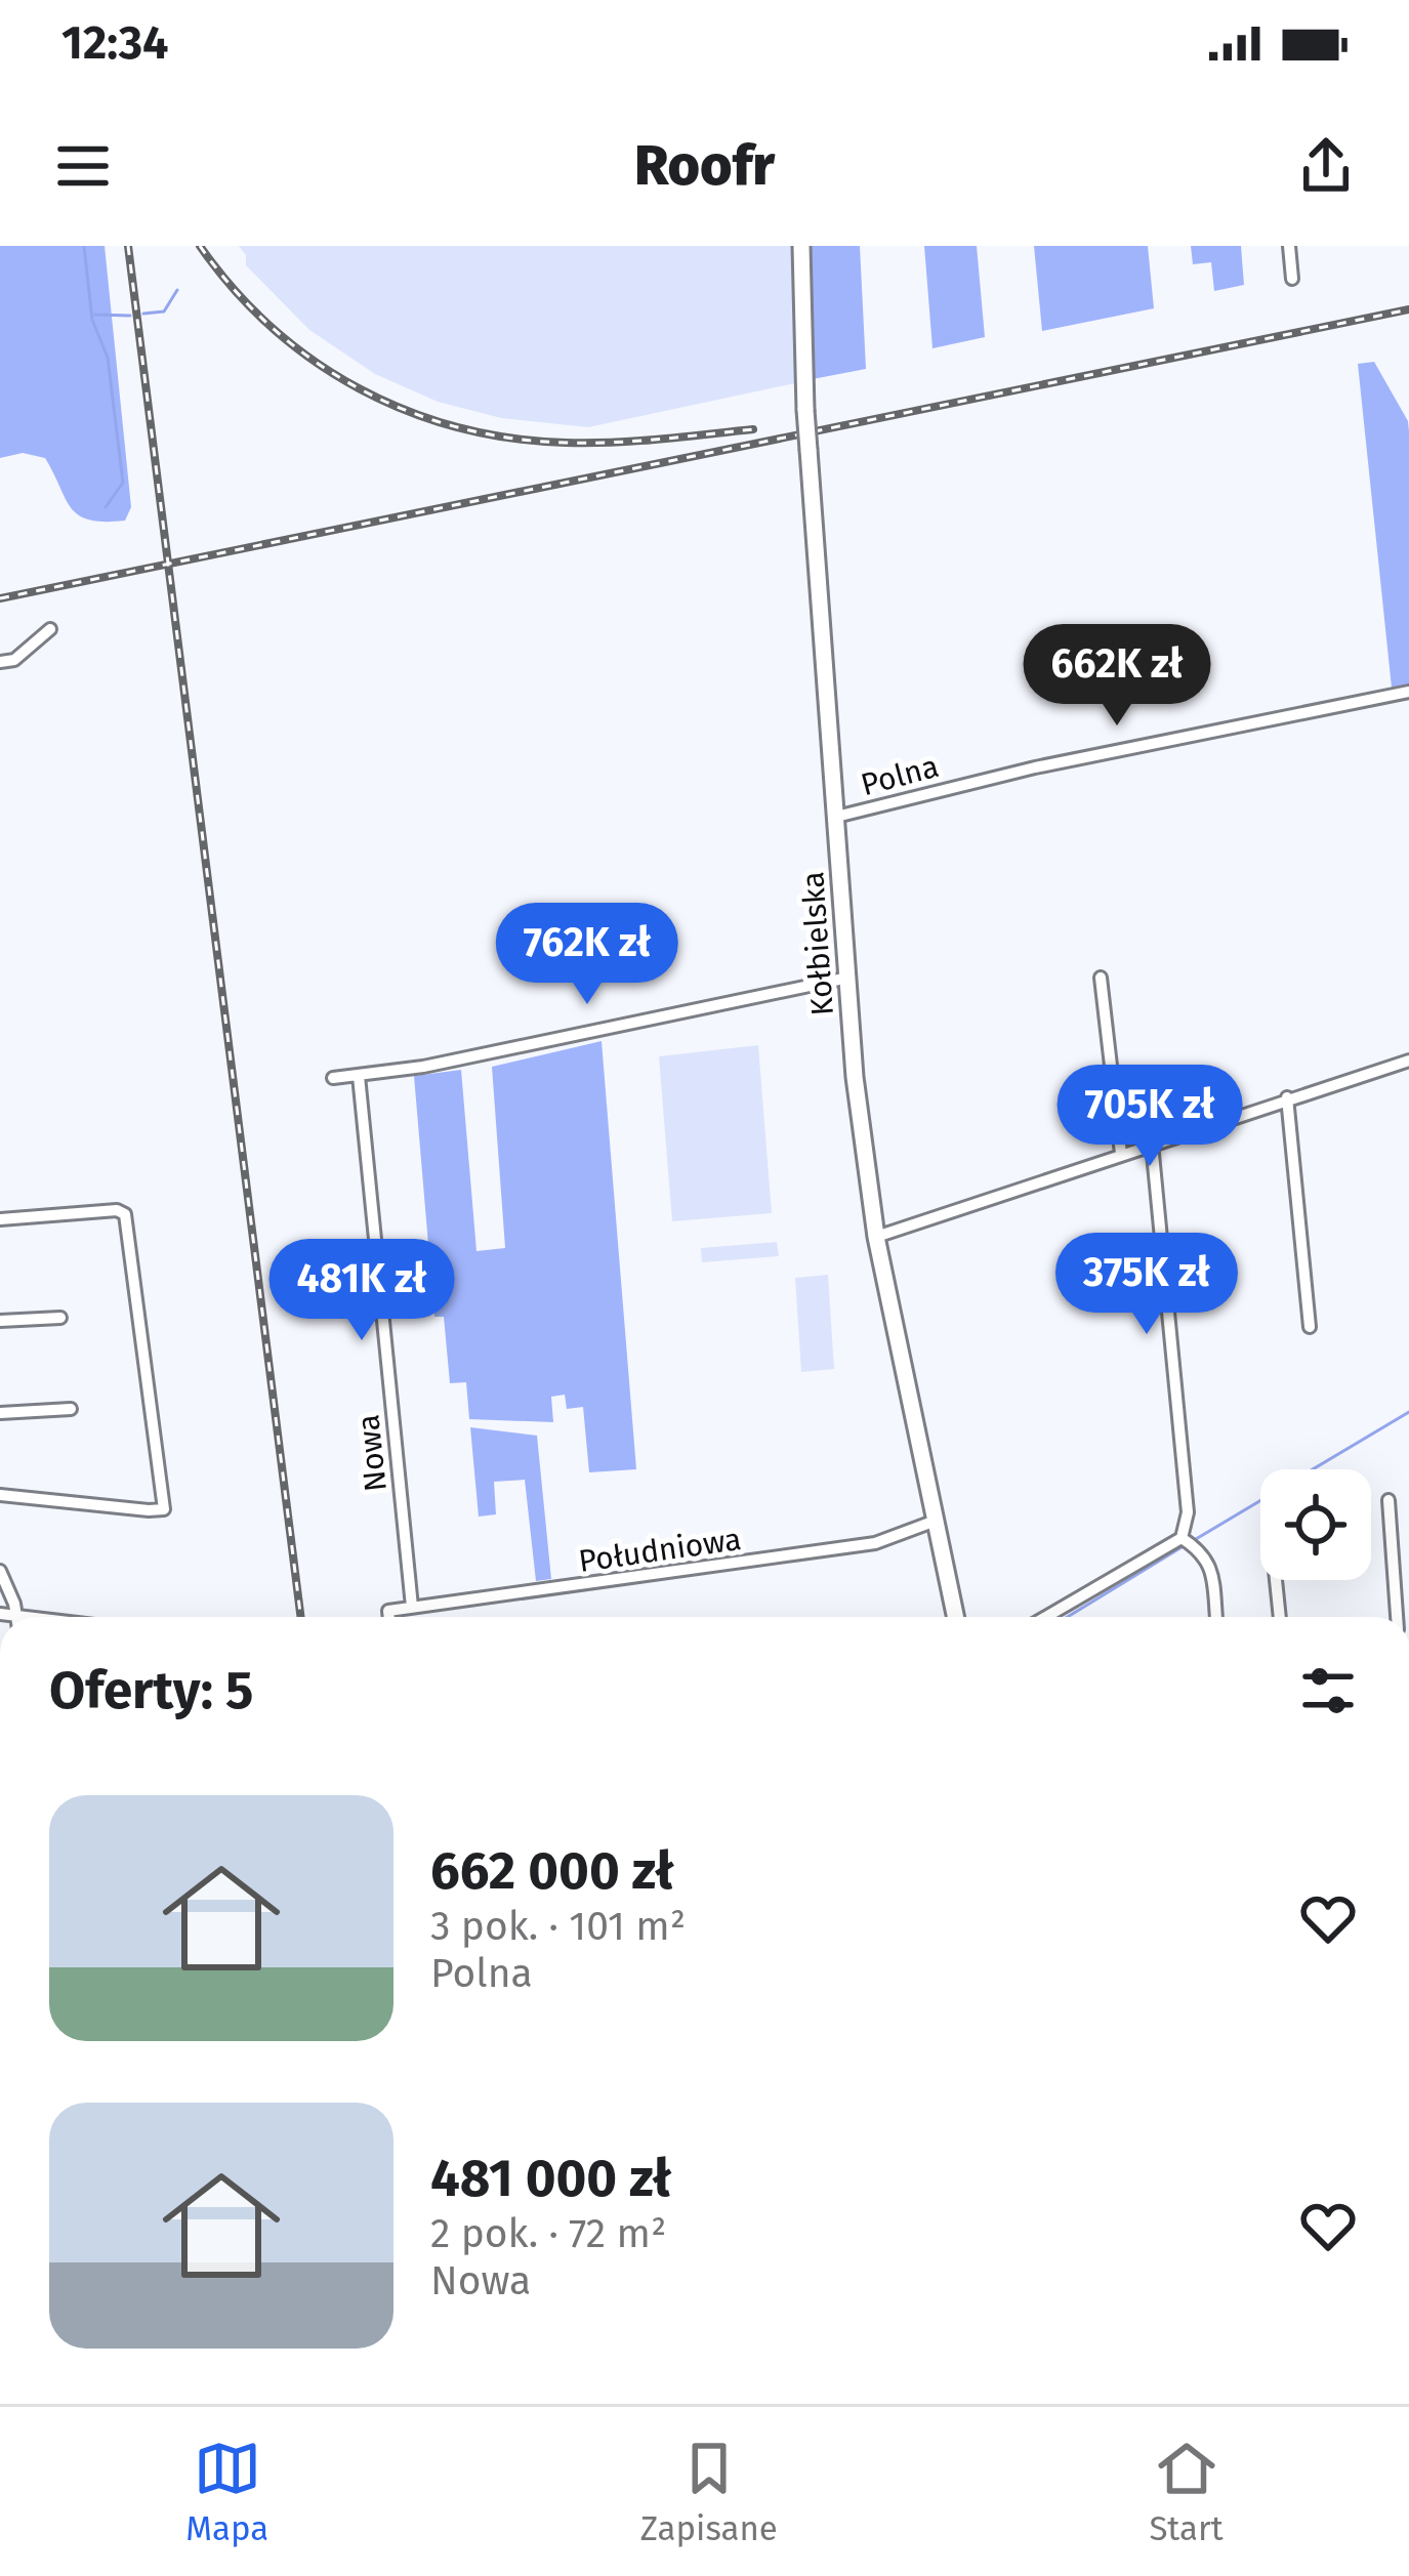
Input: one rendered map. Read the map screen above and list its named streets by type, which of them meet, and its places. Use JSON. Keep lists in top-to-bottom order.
{
  "streets": {
    "street": [
      "Polna",
      "Kołbielska",
      "Nowa",
      "Południowa"
    ]
  },
  "crossings": [
    ["Polna", "Kołbielska"],
    ["Kołbielska", "Południowa"],
    ["Nowa", "Południowa"]
  ],
  "page": {
    "status": "12:34",
    "header": "Roofr",
    "price": [
      "662K zł",
      "762K zł",
      "705K zł",
      "375K zł",
      "481K zł"
    ],
    "heading": "Oferty: 5",
    "list": [
      {
        "name": "662 000 zł",
        "note": "3 pok. · 101 m² · Polna"
      },
      {
        "name": "481 000 zł",
        "note": "2 pok. · 72 m² · Nowa"
      }
    ],
    "tabs": ["Mapa", "Zapisane", "Start"]
  }
}
